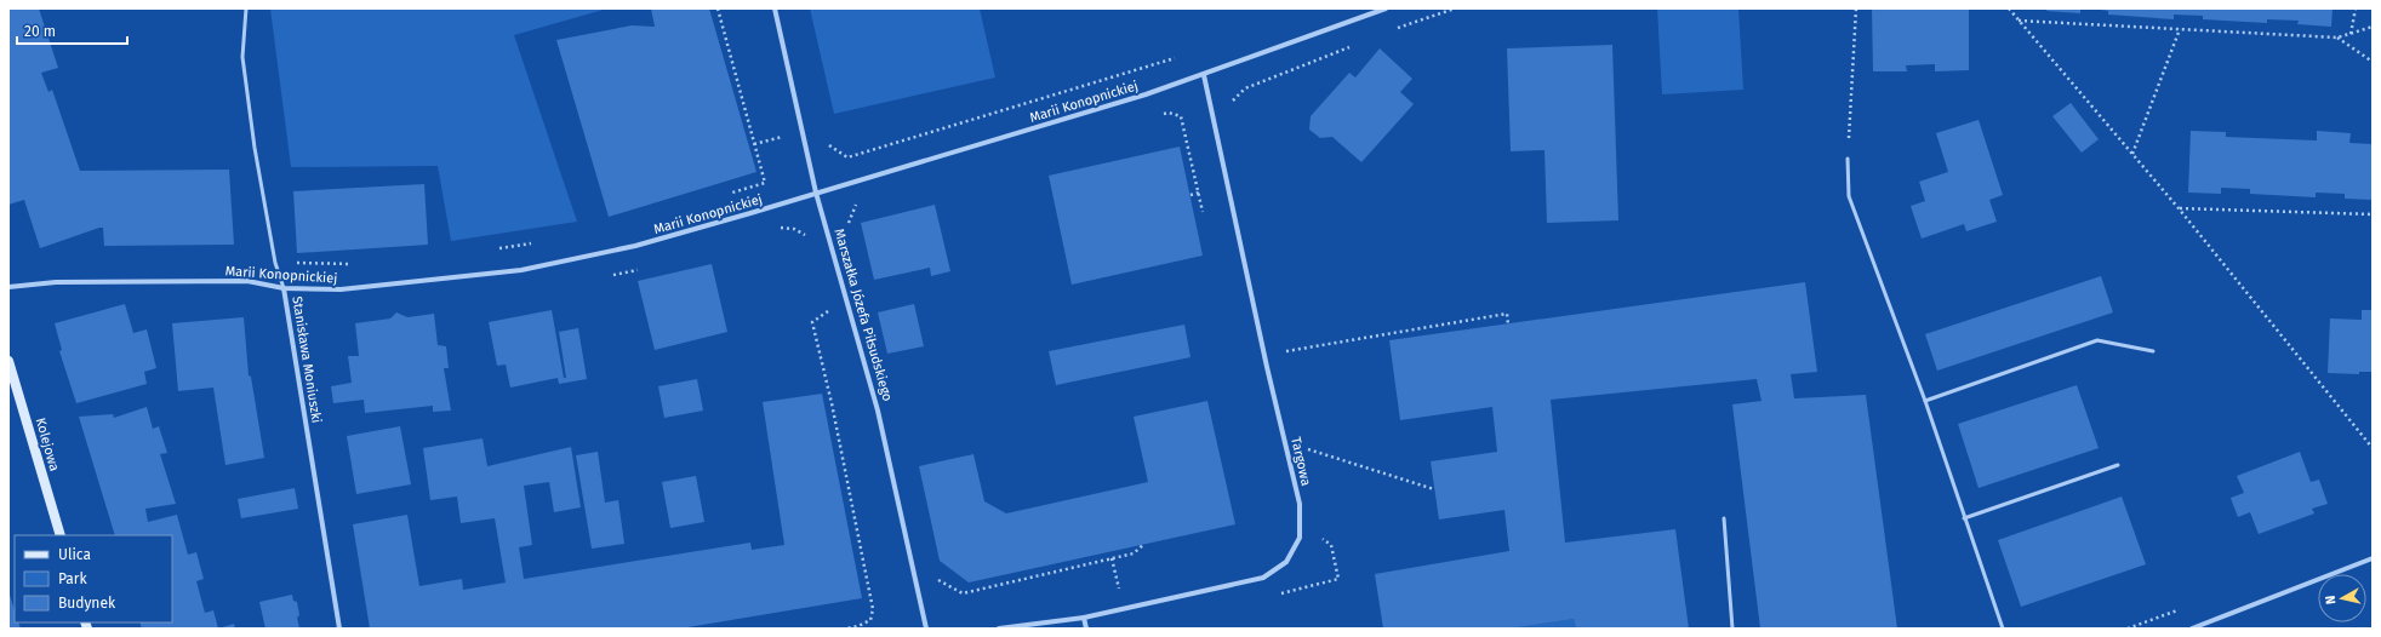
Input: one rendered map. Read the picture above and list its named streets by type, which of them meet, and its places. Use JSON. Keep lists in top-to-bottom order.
{
  "streets": {
    "street": [
      "Marii Konopnickiej",
      "Marszałka Józefa Piłsudskiego",
      "Stanisława Moniuszki",
      "Kolejowa",
      "Targowa"
    ]
  },
  "crossings": [
    ["Marii Konopnickiej", "Marszałka Józefa Piłsudskiego"],
    ["Marii Konopnickiej", "Stanisława Moniuszki"],
    ["Marii Konopnickiej", "Targowa"]
  ],
  "legend": ["Ulica", "Park", "Budynek"],
  "scale_bar": "20 m",
  "north": "left"
}
